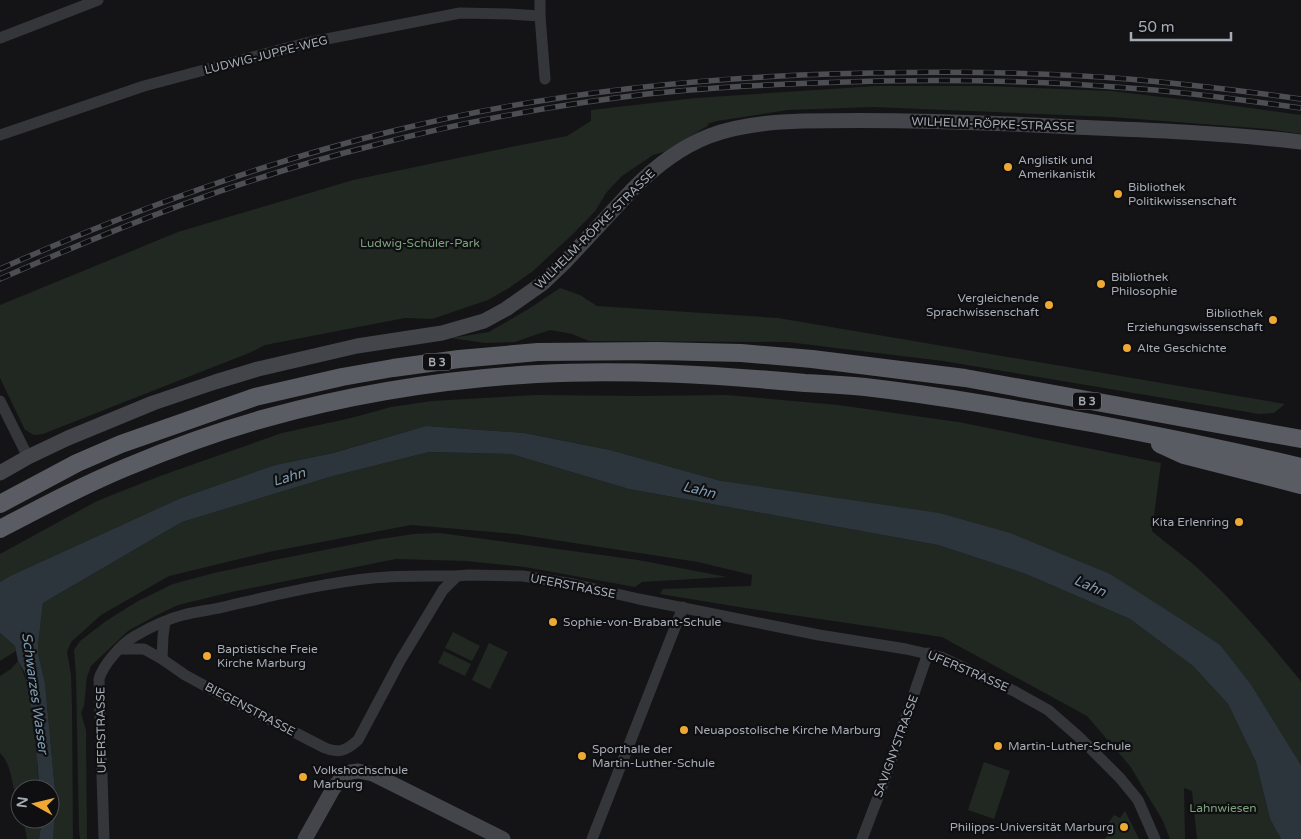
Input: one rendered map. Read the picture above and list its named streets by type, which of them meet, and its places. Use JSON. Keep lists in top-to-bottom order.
{
  "streets": {
    "highway": ["B 3"],
    "main road": ["WILHELM-RÖPKE-STRASSE"],
    "street": [
      "LUDWIG-JUPPE-WEG",
      "UFERSTRASSE",
      "BIEGENSTRASSE",
      "SAVIGNYSTRASSE"
    ]
  },
  "crossings": [
    ["UFERSTRASSE", "BIEGENSTRASSE"],
    ["UFERSTRASSE", "SAVIGNYSTRASSE"]
  ],
  "water": ["Lahn", "Schwarzes Wasser"],
  "parks": ["Ludwig-Schüler-Park", "Lahnwiesen"],
  "places": [
    "Anglistik und Amerikanistik",
    "Bibliothek Politikwissenschaft",
    "Bibliothek Philosophie",
    "Vergleichende Sprachwissenschaft",
    "Bibliothek Erziehungswissenschaft",
    "Alte Geschichte",
    "Kita Erlenring",
    "Sophie-von-Brabant-Schule",
    "Baptistische Freie Kirche Marburg",
    "Neuapostolische Kirche Marburg",
    "Martin-Luther-Schule",
    "Sporthalle der Martin-Luther-Schule",
    "Volkshochschule Marburg",
    "Philipps-Universität Marburg"
  ],
  "scale_bar": "50 m",
  "north": "left"
}
